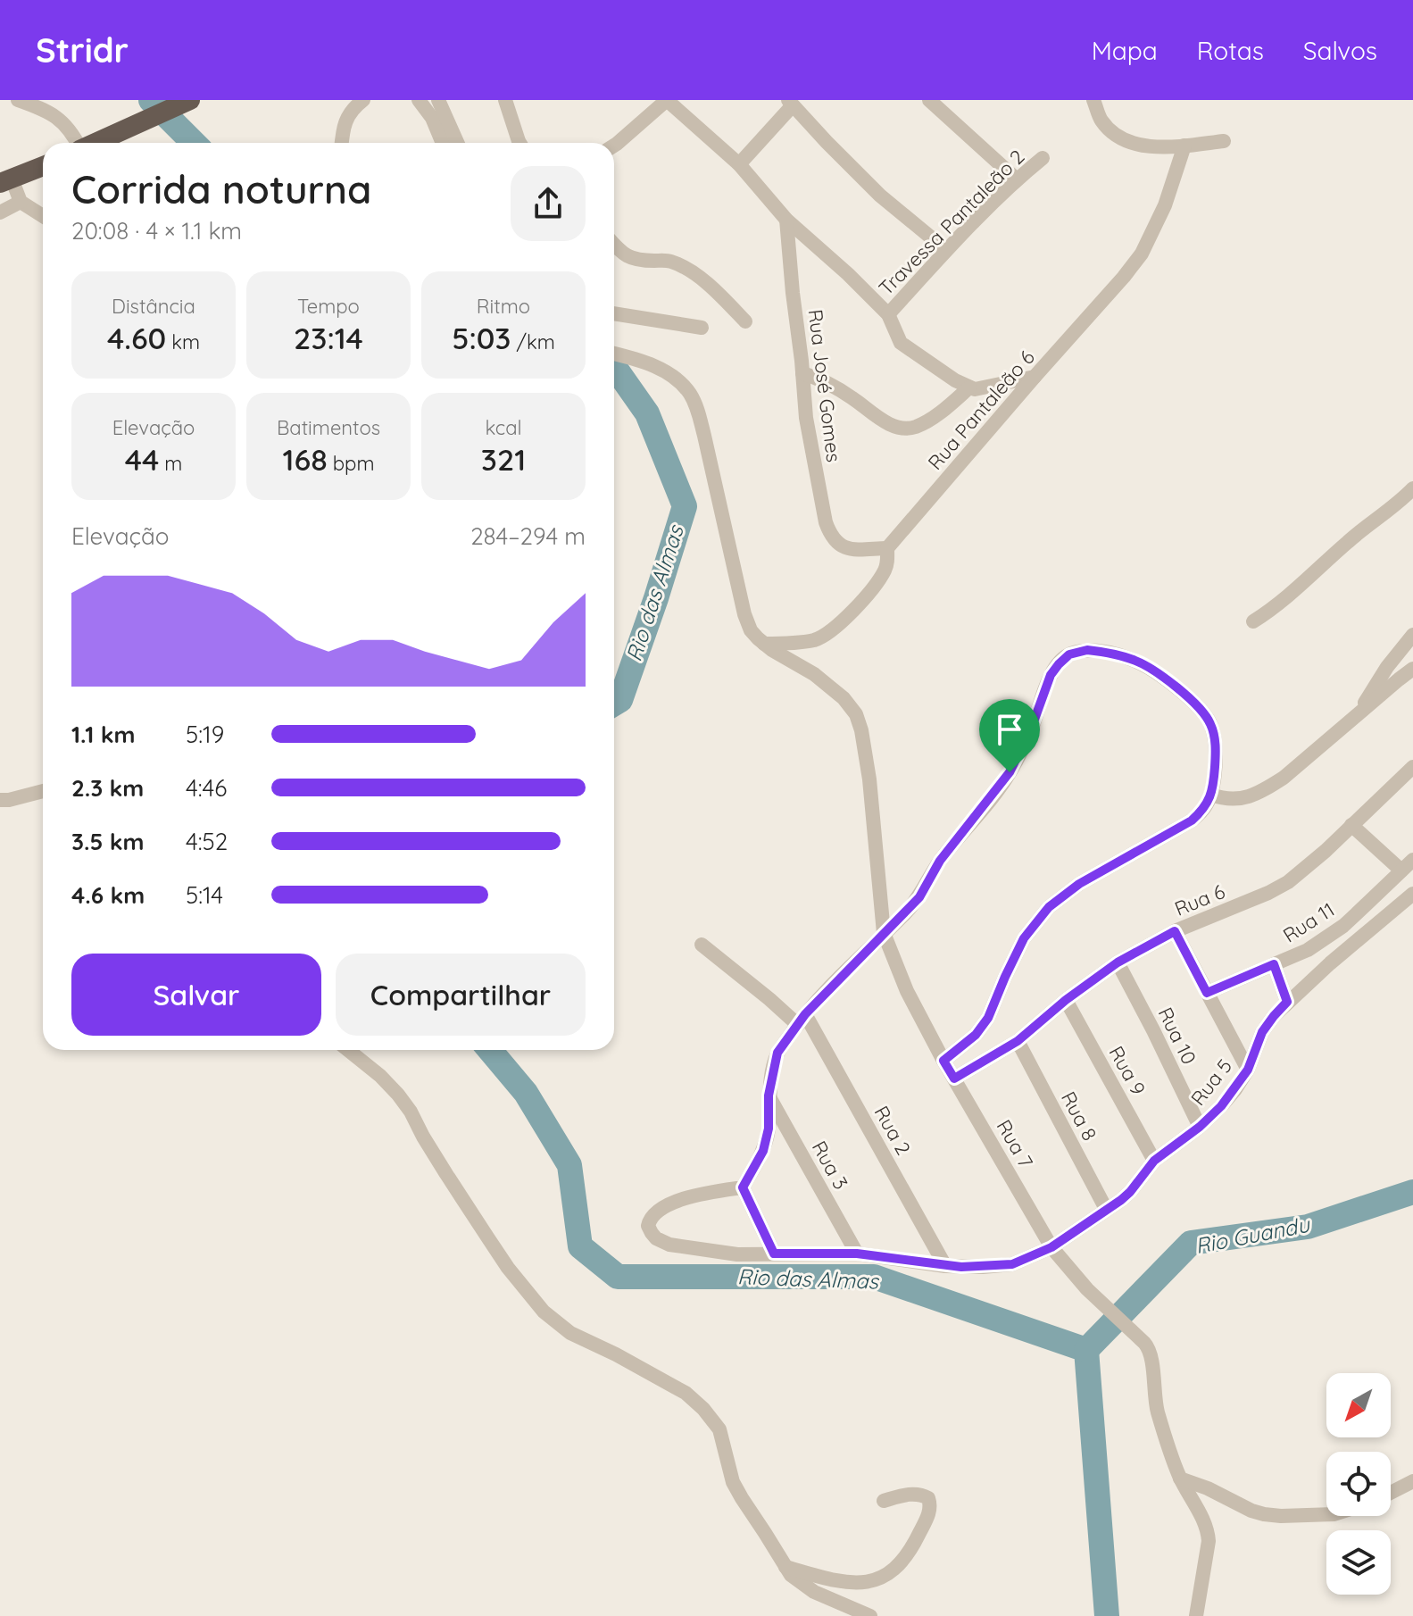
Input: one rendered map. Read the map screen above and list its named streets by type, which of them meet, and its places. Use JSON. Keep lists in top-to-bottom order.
{
  "streets": {
    "street": [
      "Travessa Pantaleão 2",
      "Rua José Gomes",
      "Rua Pantaleão 6",
      "Rua 6",
      "Rua 11",
      "Rua 10",
      "Rua 9",
      "Rua 5",
      "Rua 8",
      "Rua 2",
      "Rua 7",
      "Rua 3"
    ]
  },
  "crossings": [
    ["Rua José Gomes", "Rua Pantaleão 6"],
    ["Rua Pantaleão 6", "Rua 7"],
    ["Rua 6", "Rua 10"],
    ["Rua 6", "Rua 9"],
    ["Rua 6", "Rua 8"],
    ["Rua 6", "Rua 7"],
    ["Rua 10", "Rua 5"],
    ["Rua 9", "Rua 5"],
    ["Rua 5", "Rua 8"],
    ["Rua 5", "Rua 2"],
    ["Rua 5", "Rua 7"],
    ["Rua 5", "Rua 3"]
  ],
  "water": ["Rio das Almas", "Rio Guandu"],
  "north": "bottom left",
  "page": {
    "header": "Stridr",
    "nav": ["Mapa", "Rotas", "Salvos"],
    "heading": ["Corrida noturna", "20:08 · 4 × 1.1 km"],
    "stats": [
      ["Distância", "4.60 km"],
      ["Tempo", "23:14"],
      ["Ritmo", "5:03 /km"],
      ["Elevação", "44 m"],
      ["Batimentos", "168 bpm"],
      ["kcal", "321"]
    ],
    "chart": ["Elevação", "284–294 m"],
    "list": [
      {
        "name": "1.1 km",
        "note": "5:19"
      },
      {
        "name": "2.3 km",
        "note": "4:46"
      },
      {
        "name": "3.5 km",
        "note": "4:52"
      },
      {
        "name": "4.6 km",
        "note": "5:14"
      }
    ],
    "buttons": ["Salvar", "Compartilhar"]
  }
}
